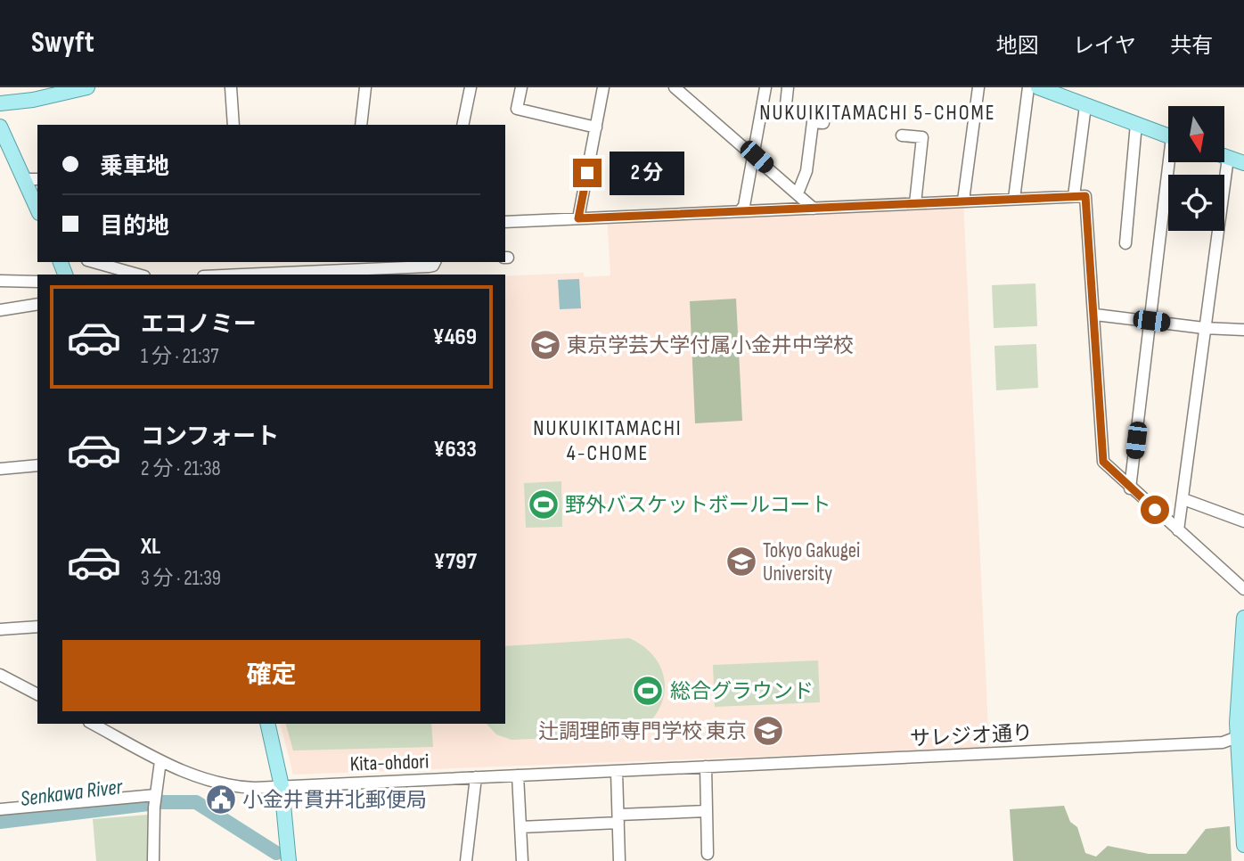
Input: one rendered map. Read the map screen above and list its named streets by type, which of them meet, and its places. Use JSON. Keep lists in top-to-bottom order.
{
  "streets": {
    "street": ["サレジオ通り", "Kita-ohdori"]
  },
  "crossings": [
    ["サレジオ通り", "Kita-ohdori"]
  ],
  "districts": ["NUKUIKITAMACHI 5-CHOME", "NUKUIKITAMACHI 4-CHOME"],
  "water": ["Senkawa River"],
  "places": {
    "school or university": ["東京学芸大学付属小金井中学校", "Tokyo Gakugei University", "辻調理師専門学校 東京"],
    "sports": ["野外バスケットボールコート", "総合グラウンド"],
    "public building": ["小金井貫井北郵便局"]
  },
  "north": "bottom",
  "page": {
    "header": "Swyft",
    "nav": ["地図", "レイヤ", "共有"],
    "banner": ["乗車地", "目的地"],
    "bubble": "2 分",
    "list": [
      {
        "name": "エコノミー",
        "note": "1 分 · 21:37",
        "value": "¥469"
      },
      {
        "name": "コンフォート",
        "note": "2 分 · 21:38",
        "value": "¥633"
      },
      {
        "name": "XL",
        "note": "3 分 · 21:39",
        "value": "¥797"
      }
    ],
    "buttons": "確定"
  }
}
